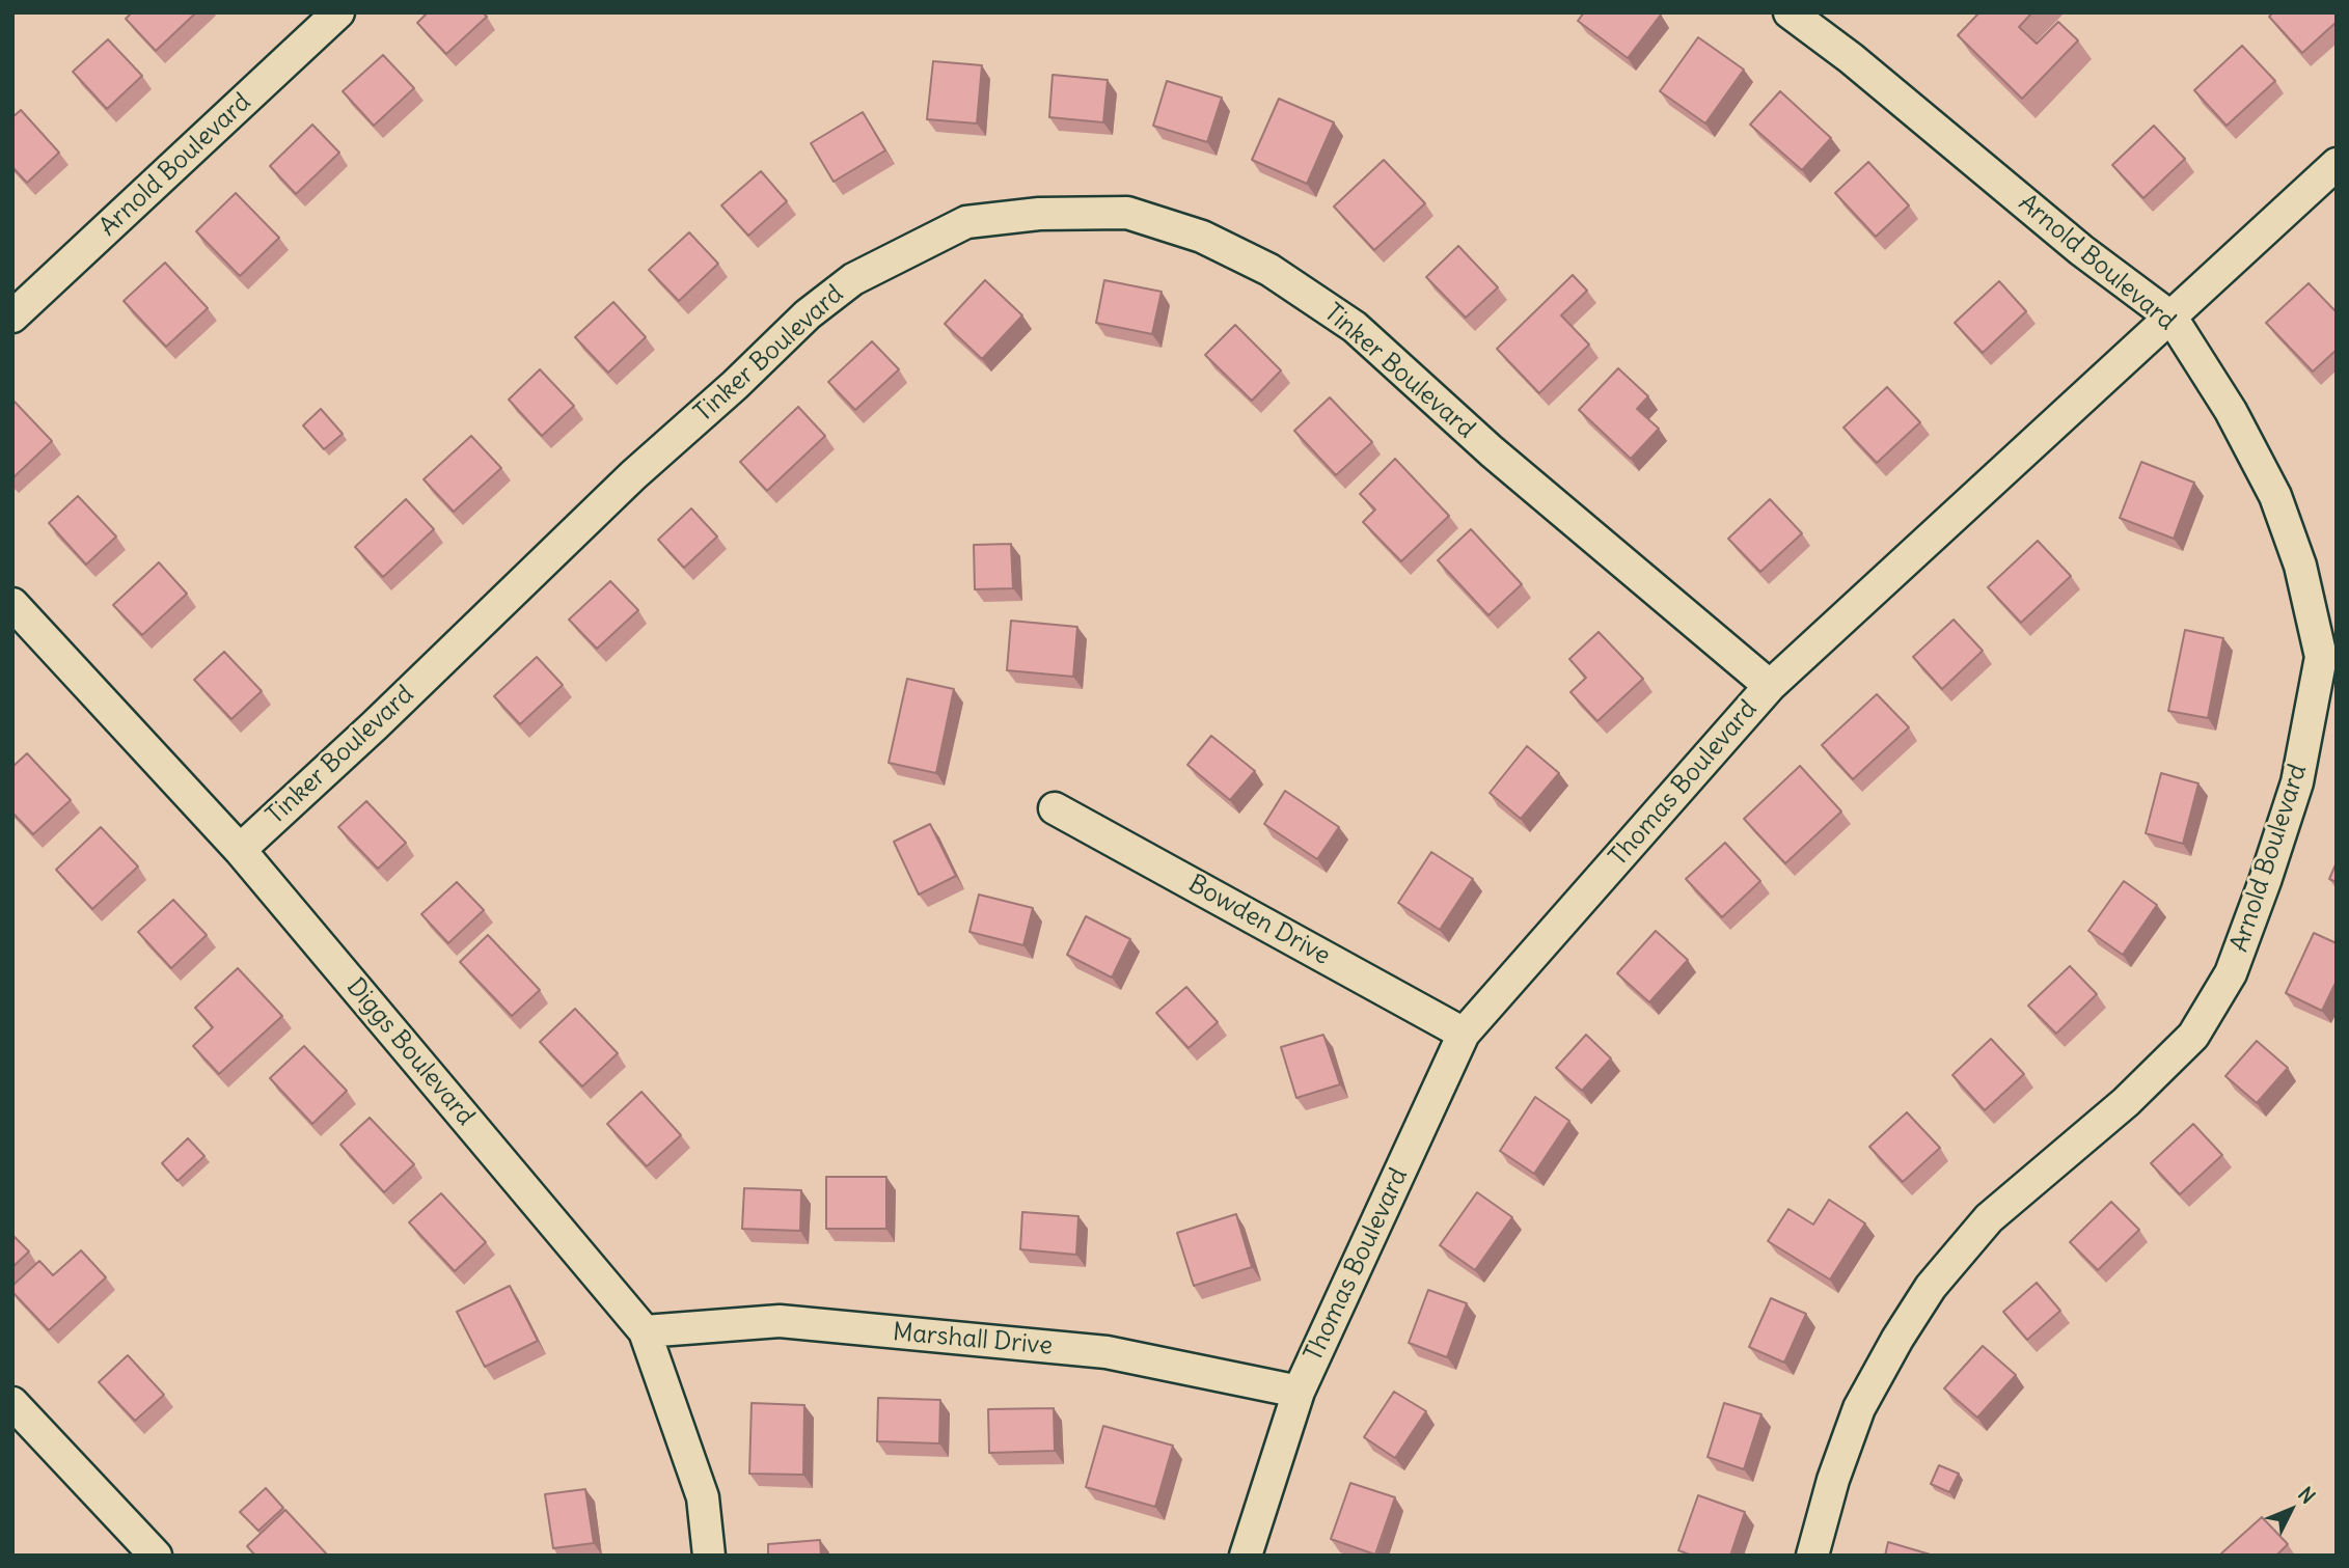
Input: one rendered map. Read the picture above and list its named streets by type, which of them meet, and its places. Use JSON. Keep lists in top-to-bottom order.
{
  "streets": {
    "street": [
      "Arnold Boulevard",
      "Tinker Boulevard",
      "Thomas Boulevard",
      "Bowden Drive",
      "Diggs Boulevard",
      "Marshall Drive"
    ]
  },
  "crossings": [
    ["Arnold Boulevard", "Thomas Boulevard"],
    ["Tinker Boulevard", "Thomas Boulevard"],
    ["Tinker Boulevard", "Diggs Boulevard"],
    ["Thomas Boulevard", "Bowden Drive"],
    ["Thomas Boulevard", "Marshall Drive"],
    ["Diggs Boulevard", "Marshall Drive"]
  ],
  "north": "top right"
}
